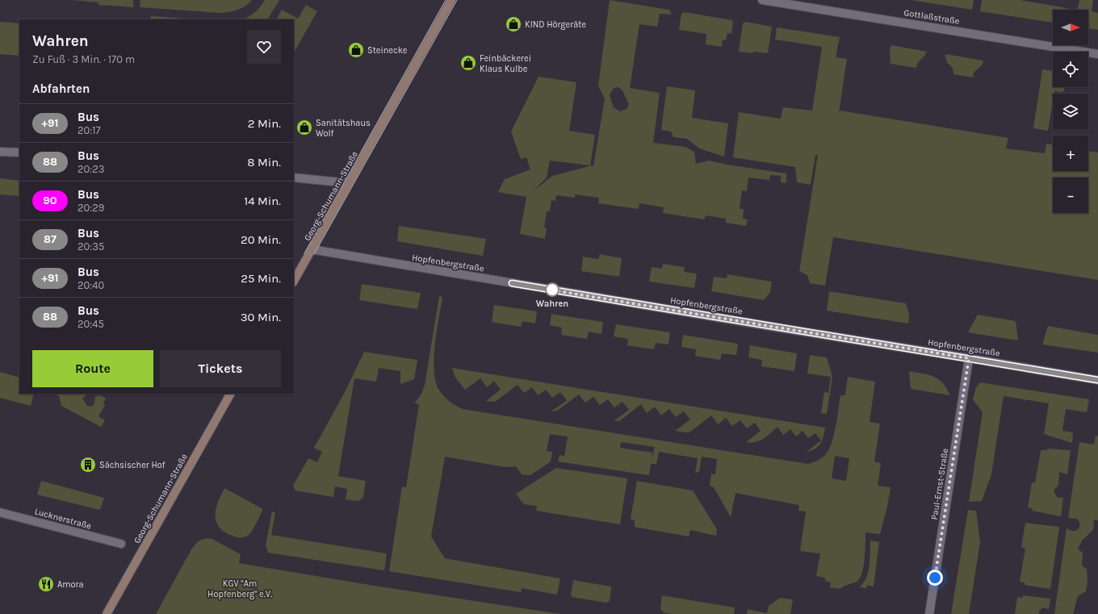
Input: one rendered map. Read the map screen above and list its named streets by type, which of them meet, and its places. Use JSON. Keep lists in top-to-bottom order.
{
  "streets": {
    "main road": ["Georg-Schumann-Straße"],
    "street": [
      "Gottlaßstraße",
      "Hopfenbergstraße",
      "Paul-Ernst-Straße",
      "Lucknerstraße"
    ]
  },
  "crossings": [
    ["Georg-Schumann-Straße", "Hopfenbergstraße"],
    ["Hopfenbergstraße", "Paul-Ernst-Straße"]
  ],
  "parks": ["KGV \"Am Hopfenberg\" e.V."],
  "places": {
    "shop": [
      "KIND Hörgeräte",
      "Steinecke",
      "Feinbäckerei Klaus Kulbe",
      "Sanitätshaus Wolf"
    ],
    "other": ["Wahren"],
    "building": ["Sächsischer Hof"],
    "restaurant": ["Amora"]
  },
  "lines": ["bus line +91"],
  "north": "right",
  "page": {
    "map_buttons": ["+", "−"],
    "heading": [
      ["Wahren", "Zu Fuß · 3 Min. · 170 m"],
      "Abfahrten"
    ],
    "list": [
      {
        "mark": "+91",
        "name": "Bus",
        "note": "20:17",
        "value": "2 Min."
      },
      {
        "mark": "88",
        "name": "Bus",
        "note": "20:23",
        "value": "8 Min."
      },
      {
        "mark": "90",
        "name": "Bus",
        "note": "20:29",
        "value": "14 Min."
      },
      {
        "mark": "87",
        "name": "Bus",
        "note": "20:35",
        "value": "20 Min."
      },
      {
        "mark": "+91",
        "name": "Bus",
        "note": "20:40",
        "value": "25 Min."
      },
      {
        "mark": "88",
        "name": "Bus",
        "note": "20:45",
        "value": "30 Min."
      }
    ],
    "buttons": ["Route", "Tickets"]
  }
}
